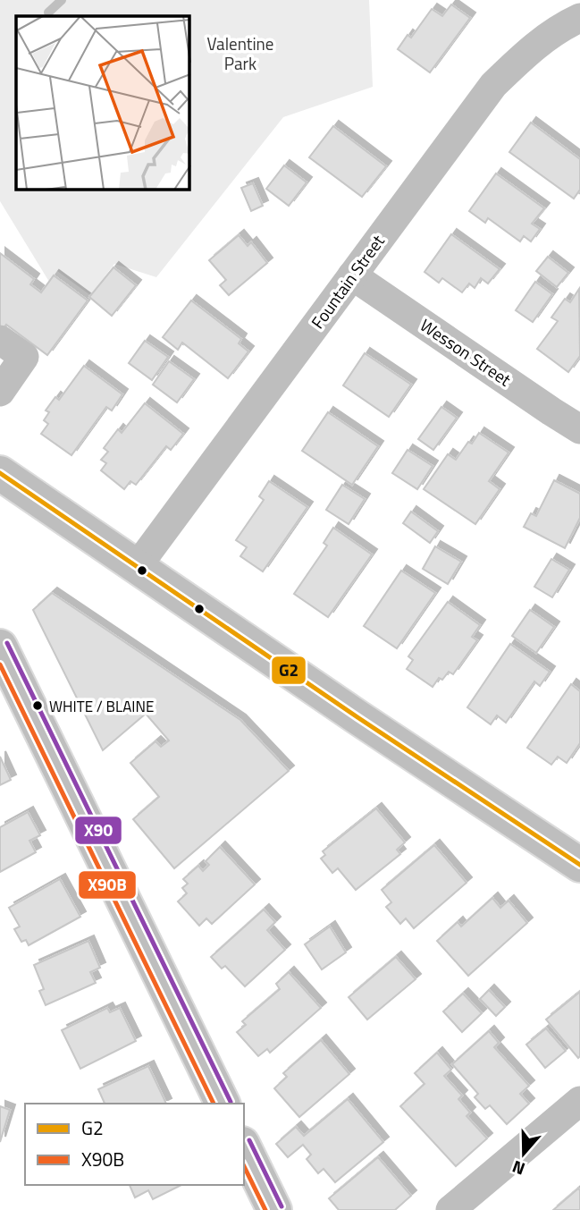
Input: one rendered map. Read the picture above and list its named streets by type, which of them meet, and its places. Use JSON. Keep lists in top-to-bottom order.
{
  "streets": {
    "street": ["Fountain Street", "Wesson Street"]
  },
  "crossings": [
    ["Fountain Street", "Wesson Street"]
  ],
  "parks": ["Valentine Park"],
  "places": ["WHITE / BLAINE"],
  "lines": ["transit line G2", "transit line X90", "transit line X90B"],
  "legend": ["G2", "X90B"],
  "north": "bottom"
}
